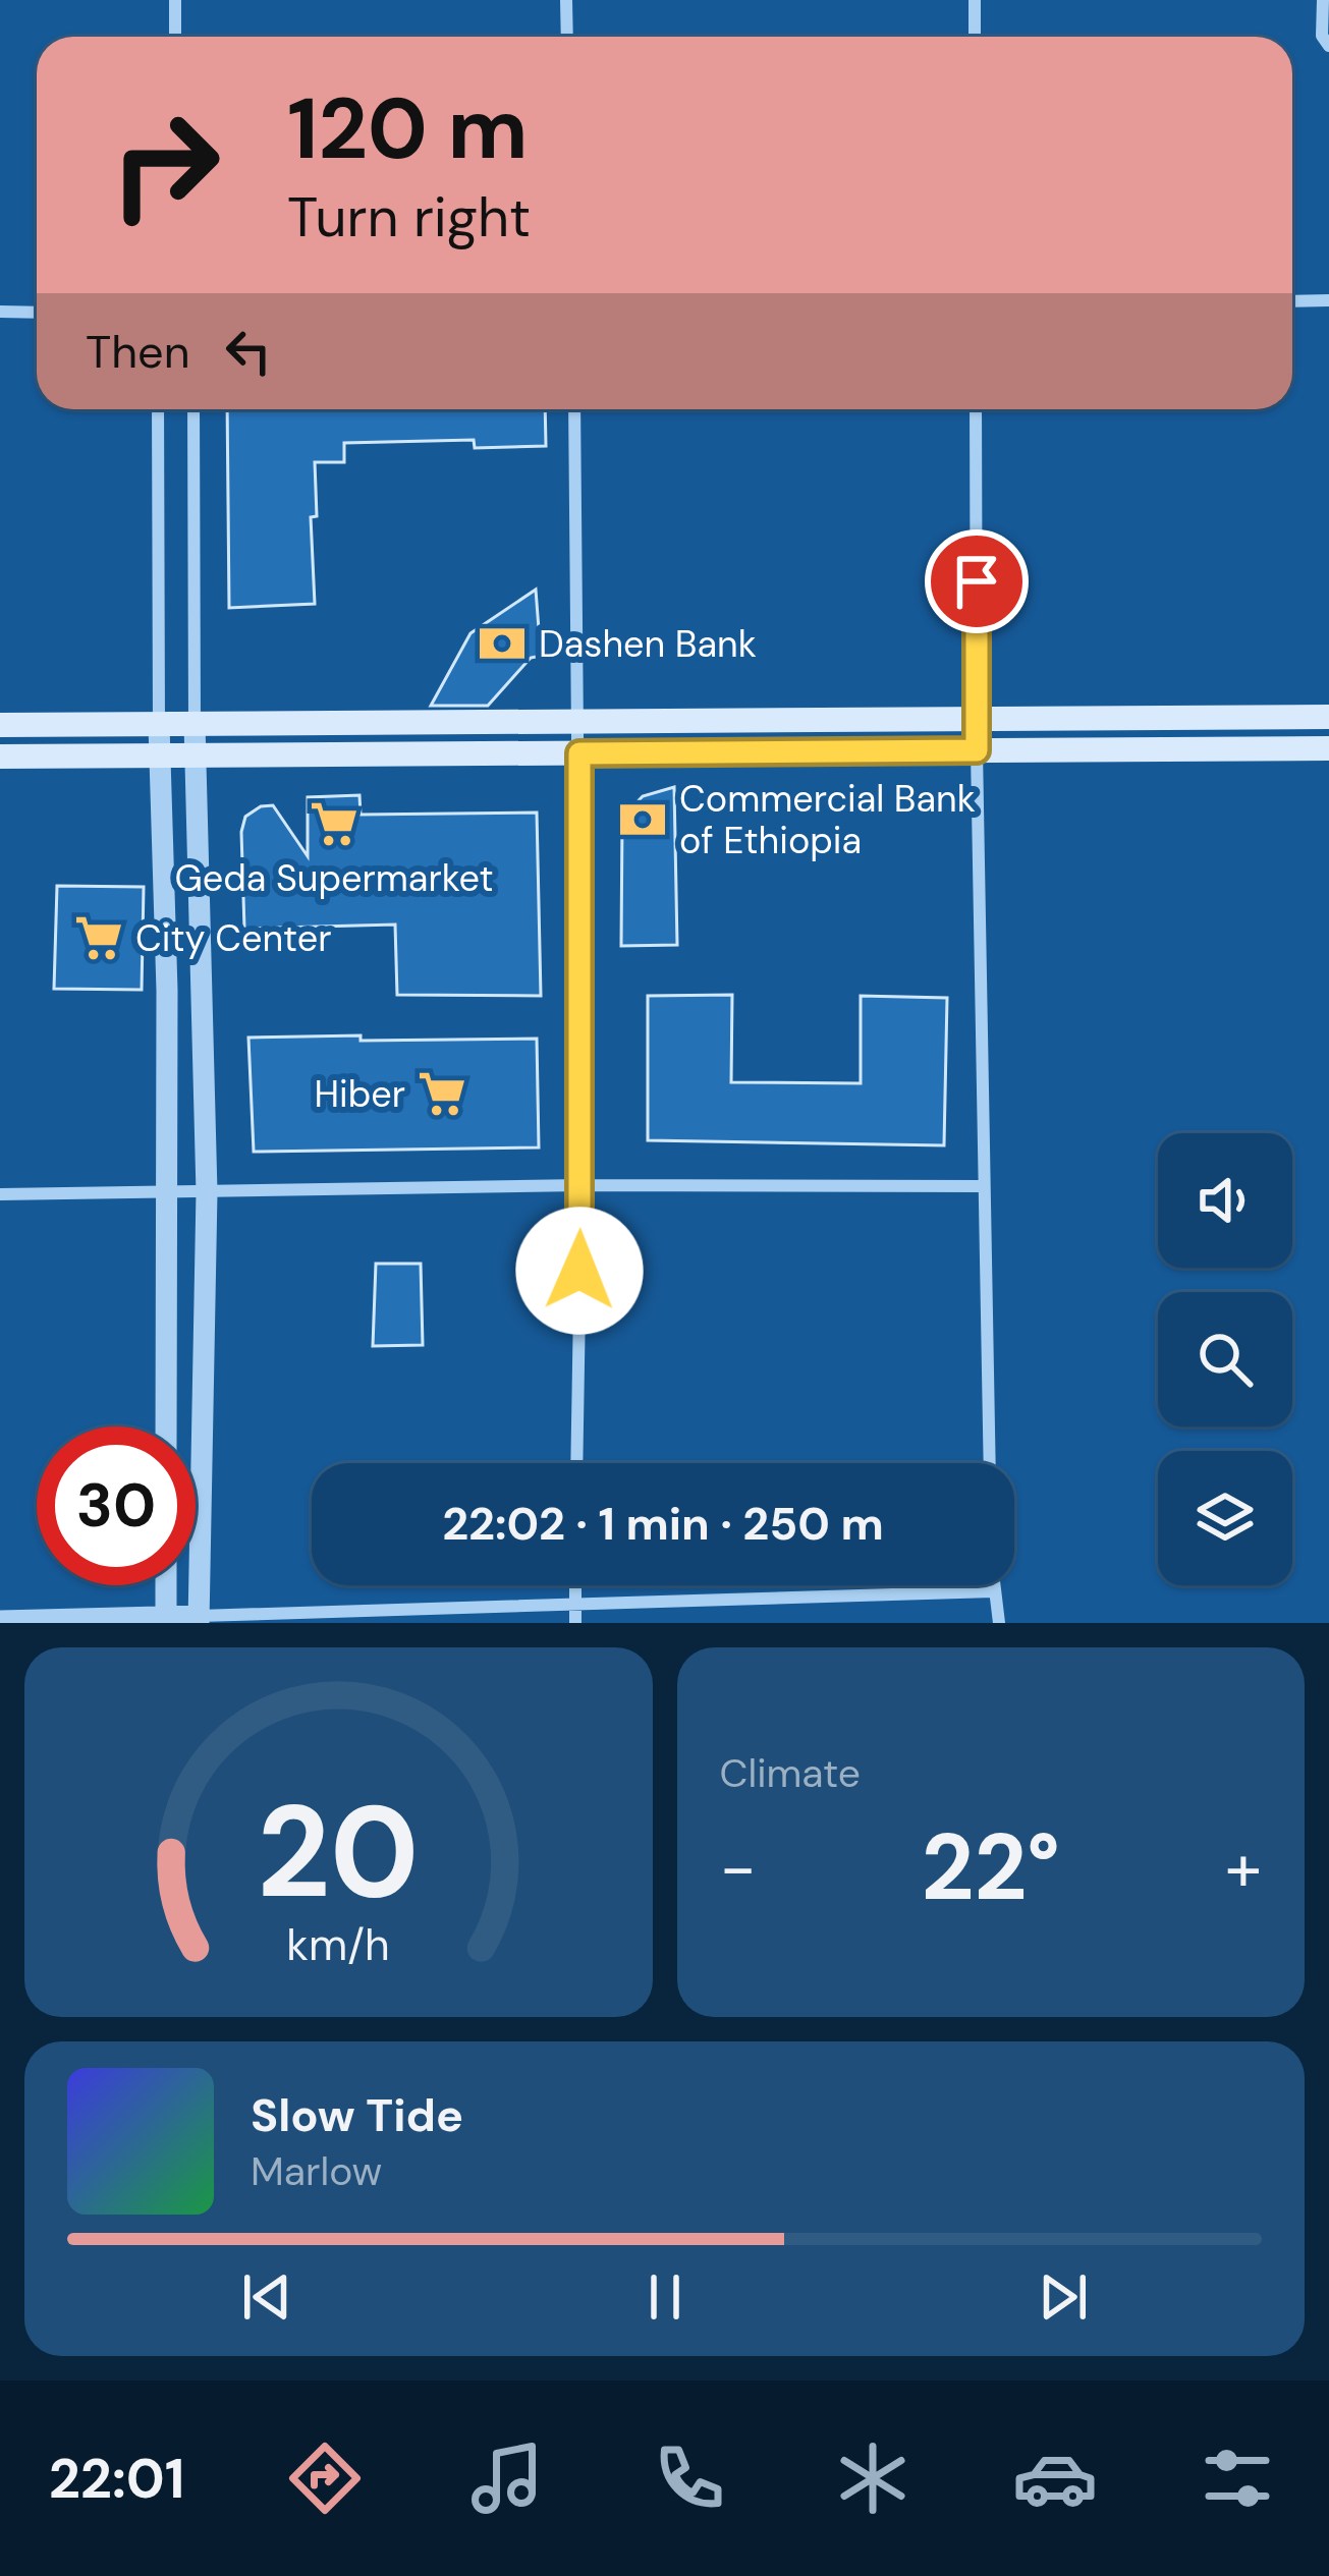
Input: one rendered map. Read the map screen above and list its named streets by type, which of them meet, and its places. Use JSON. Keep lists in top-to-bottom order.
{
  "places": {
    "bank": ["Dashen Bank", "Commercial Bank of Ethiopia"],
    "supermarket": ["Geda Supermarket", "City Center", "Hiber"]
  },
  "page": {
    "turn": ["120 m", "Turn right"],
    "then": "Then",
    "limit": "30",
    "trip": "22:02 · 1 min · 250 m",
    "tile": "Climate",
    "heat": ["−", "22°", "+"],
    "song": ["Slow Tide", "Marlow"],
    "tabs": "22:01",
    "gauge": ["20", "km/h"]
  }
}
